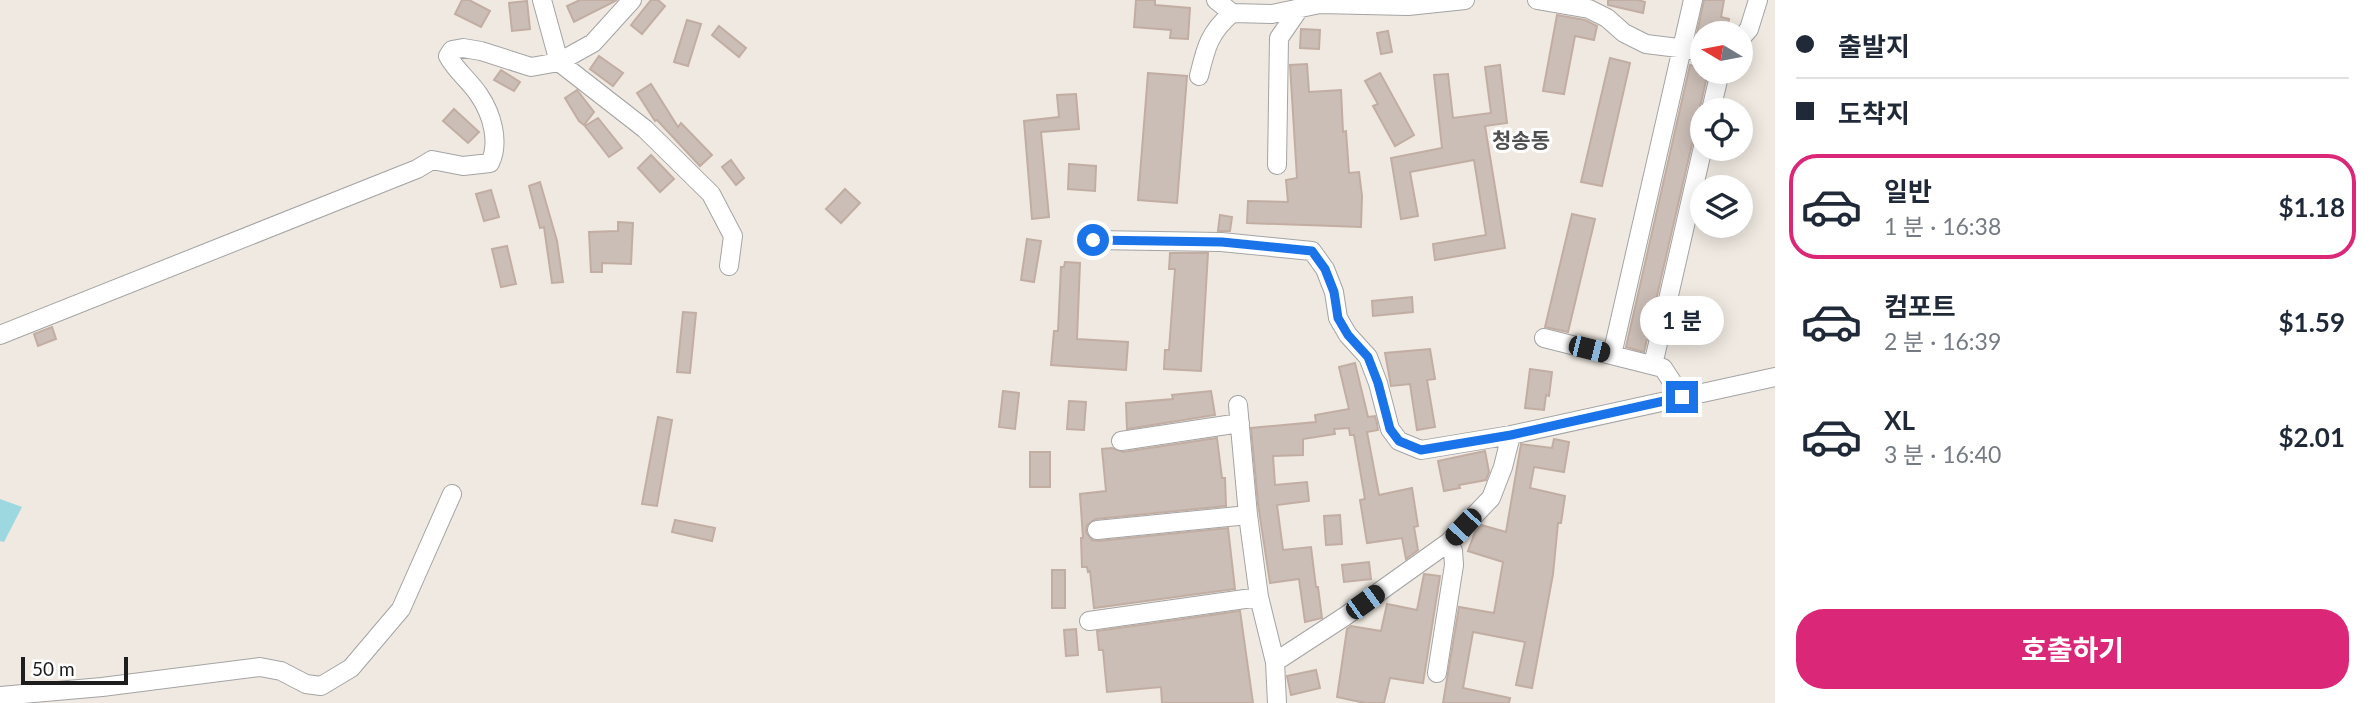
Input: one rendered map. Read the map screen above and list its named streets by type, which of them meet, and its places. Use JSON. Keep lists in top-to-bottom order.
{
  "districts": ["청송동"],
  "scale_bar": "50 m",
  "north": "left",
  "page": {
    "banner": ["출발지", "도착지"],
    "list": [
      {
        "name": "일반",
        "note": "1 분 · 16:38",
        "value": "$1.18"
      },
      {
        "name": "컴포트",
        "note": "2 분 · 16:39",
        "value": "$1.59"
      },
      {
        "name": "XL",
        "note": "3 분 · 16:40",
        "value": "$2.01"
      }
    ],
    "bubble": "1 분",
    "buttons": "호출하기",
    "scale": "50 m"
  }
}
